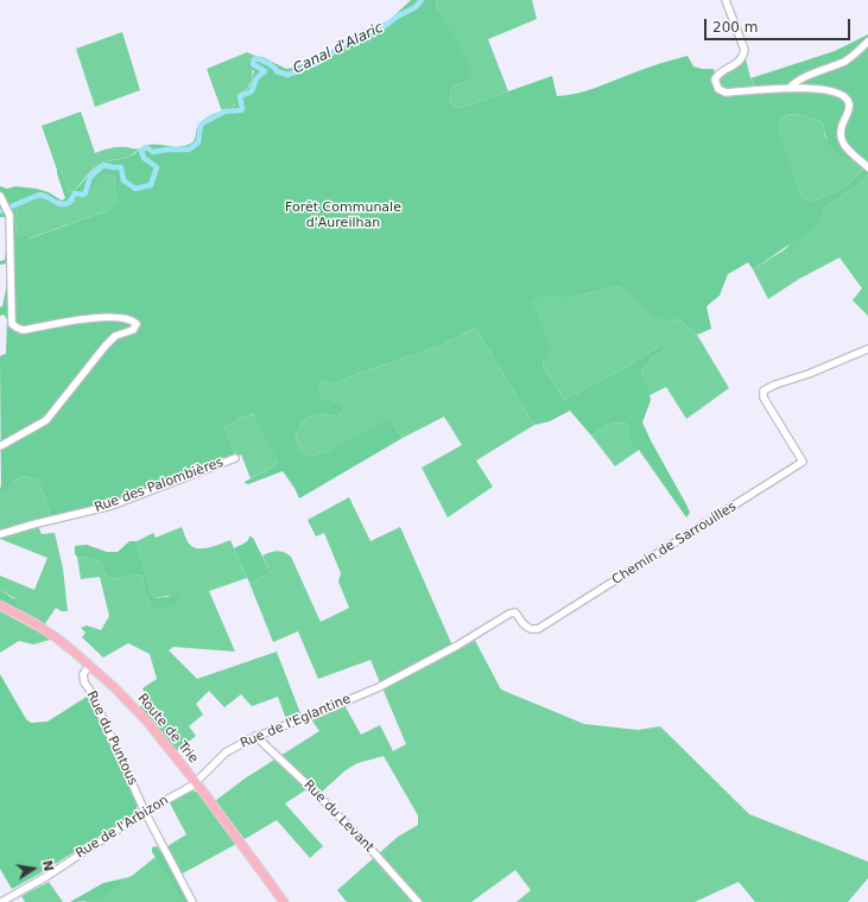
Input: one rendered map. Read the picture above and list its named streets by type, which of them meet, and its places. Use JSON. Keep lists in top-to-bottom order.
{
  "streets": {
    "main road": ["Route de Trie"],
    "street": [
      "Rue des Palombières",
      "Chemin de Sarrouilles",
      "Rue de l'Eglantine",
      "Rue du Puntous",
      "Rue du Levant",
      "Rue de l'Arbizon"
    ]
  },
  "crossings": [
    ["Chemin de Sarrouilles", "Rue de l'Eglantine"],
    ["Rue de l'Eglantine", "Route de Trie"],
    ["Rue de l'Eglantine", "Rue du Levant"],
    ["Rue de l'Eglantine", "Rue de l'Arbizon"],
    ["Route de Trie", "Rue du Puntous"],
    ["Route de Trie", "Rue de l'Arbizon"],
    ["Rue du Puntous", "Rue de l'Arbizon"]
  ],
  "water": ["Canal d'Alaric"],
  "parks": ["Forêt Communale d'Aureilhan"],
  "scale_bar": "200 m",
  "north": "right"
}
